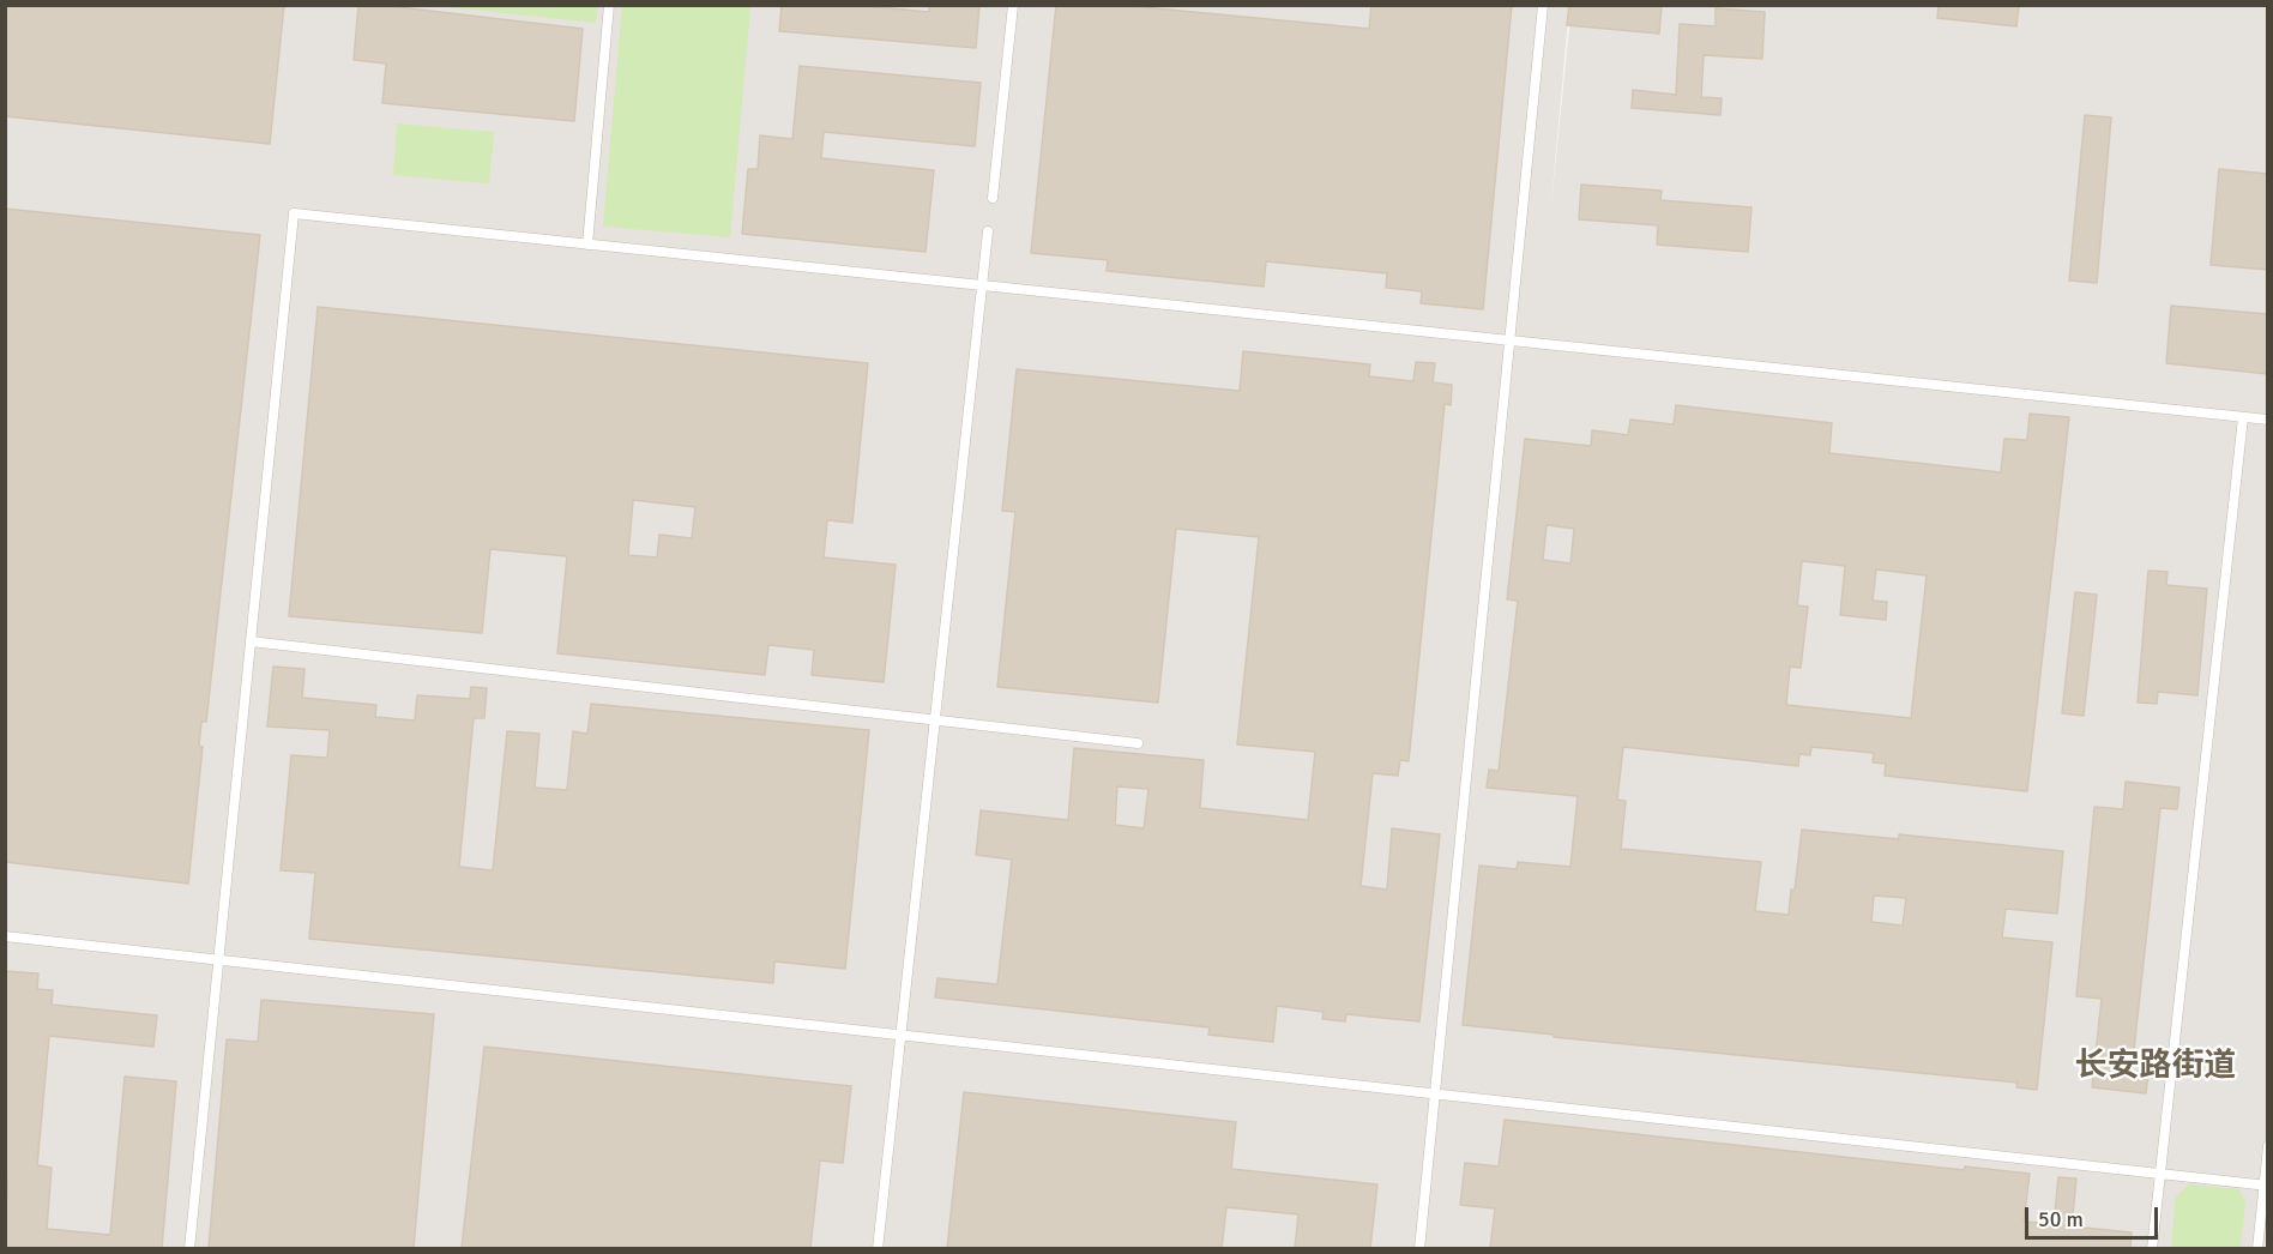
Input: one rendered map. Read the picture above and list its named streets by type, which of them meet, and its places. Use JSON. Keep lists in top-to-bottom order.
{
  "districts": ["长安路街道"],
  "scale_bar": "50 m"
}
